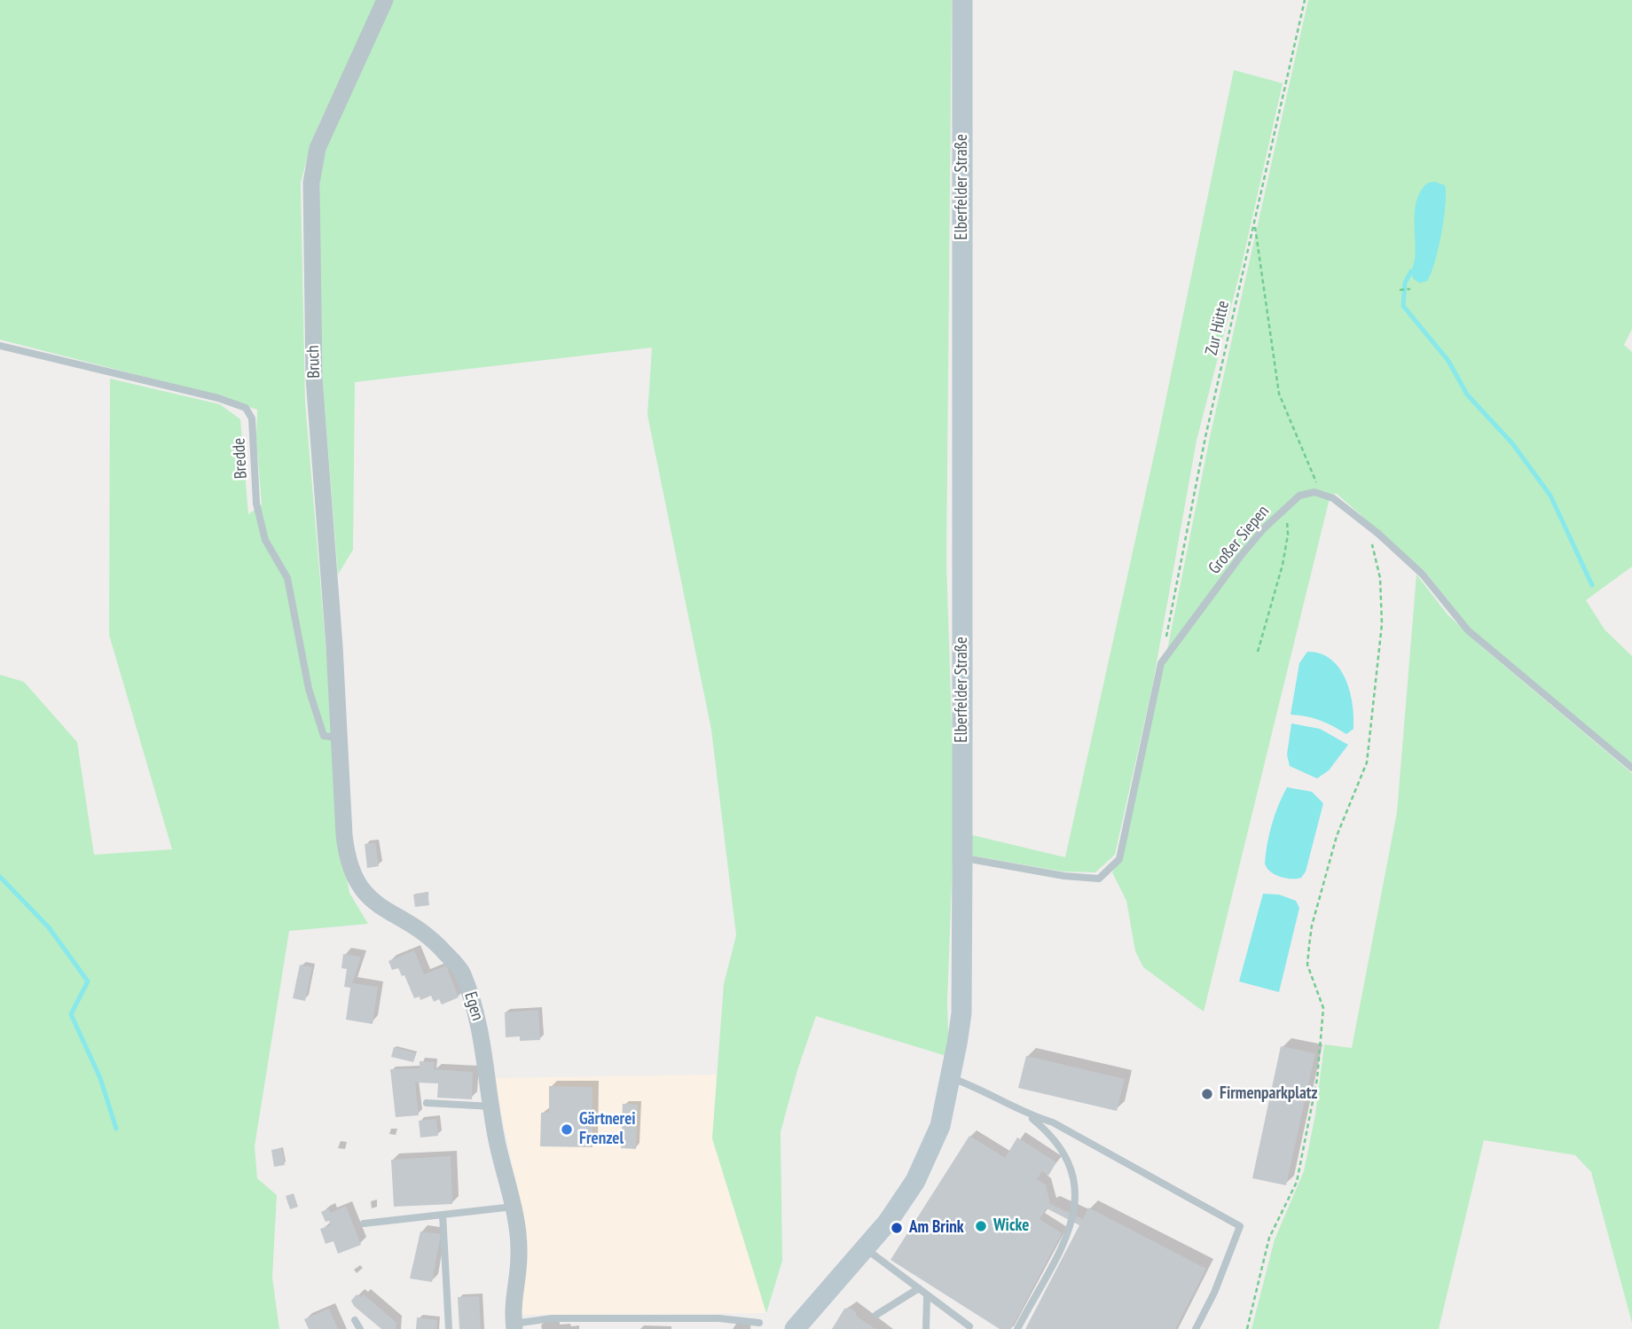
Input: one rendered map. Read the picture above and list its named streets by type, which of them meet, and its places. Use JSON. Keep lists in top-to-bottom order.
{
  "streets": {
    "main road": ["Elberfelder Straße"],
    "street": ["Bruch", "Egen"],
    "lane": ["Bredde", "Großer Siepen"],
    "path": ["Zur Hütte"]
  },
  "crossings": [
    ["Elberfelder Straße", "Großer Siepen"],
    ["Zur Hütte", "Großer Siepen"],
    ["Bruch", "Bredde"],
    ["Bruch", "Egen"],
    ["Bredde", "Egen"]
  ],
  "places": [
    "Firmenparkplatz",
    "Gärtnerei Frenzel",
    "Wicke",
    "Am Brink"
  ]
}
